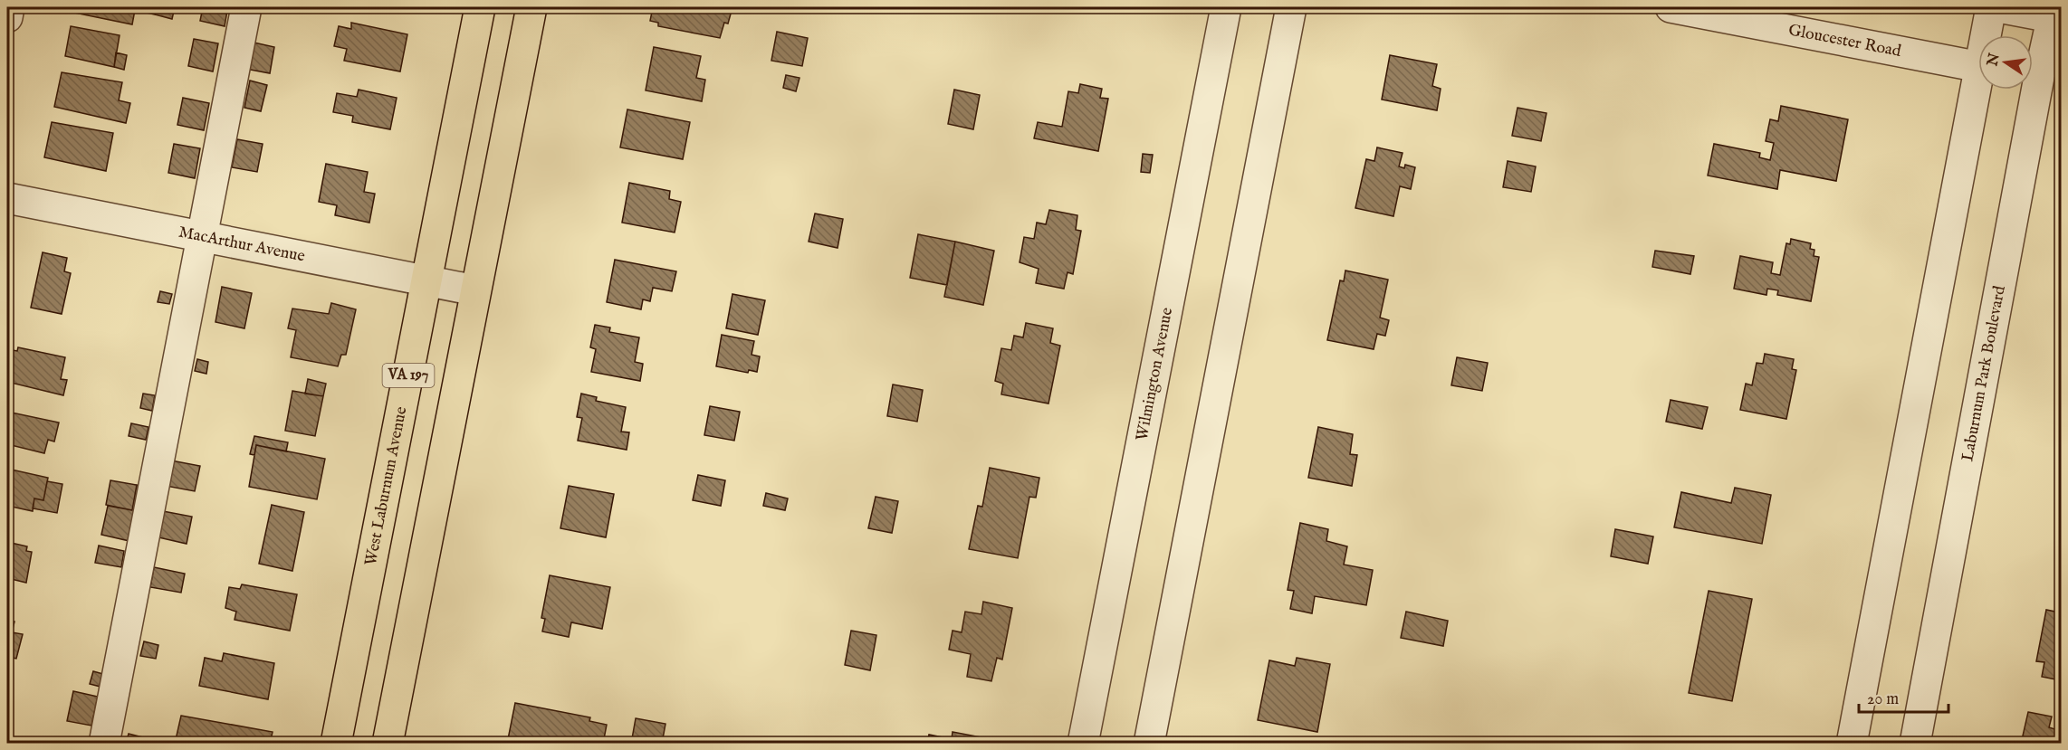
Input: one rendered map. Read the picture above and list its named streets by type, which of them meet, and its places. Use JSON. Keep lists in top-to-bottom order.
{
  "streets": {
    "main road": ["VA 197", "West Laburnum Avenue"],
    "street": [
      "Gloucester Road",
      "MacArthur Avenue",
      "Wilmington Avenue",
      "Laburnum Park Boulevard"
    ]
  },
  "crossings": [
    ["MacArthur Avenue", "VA 197"],
    ["MacArthur Avenue", "West Laburnum Avenue"]
  ],
  "scale_bar": "20 m",
  "north": "left"
}
